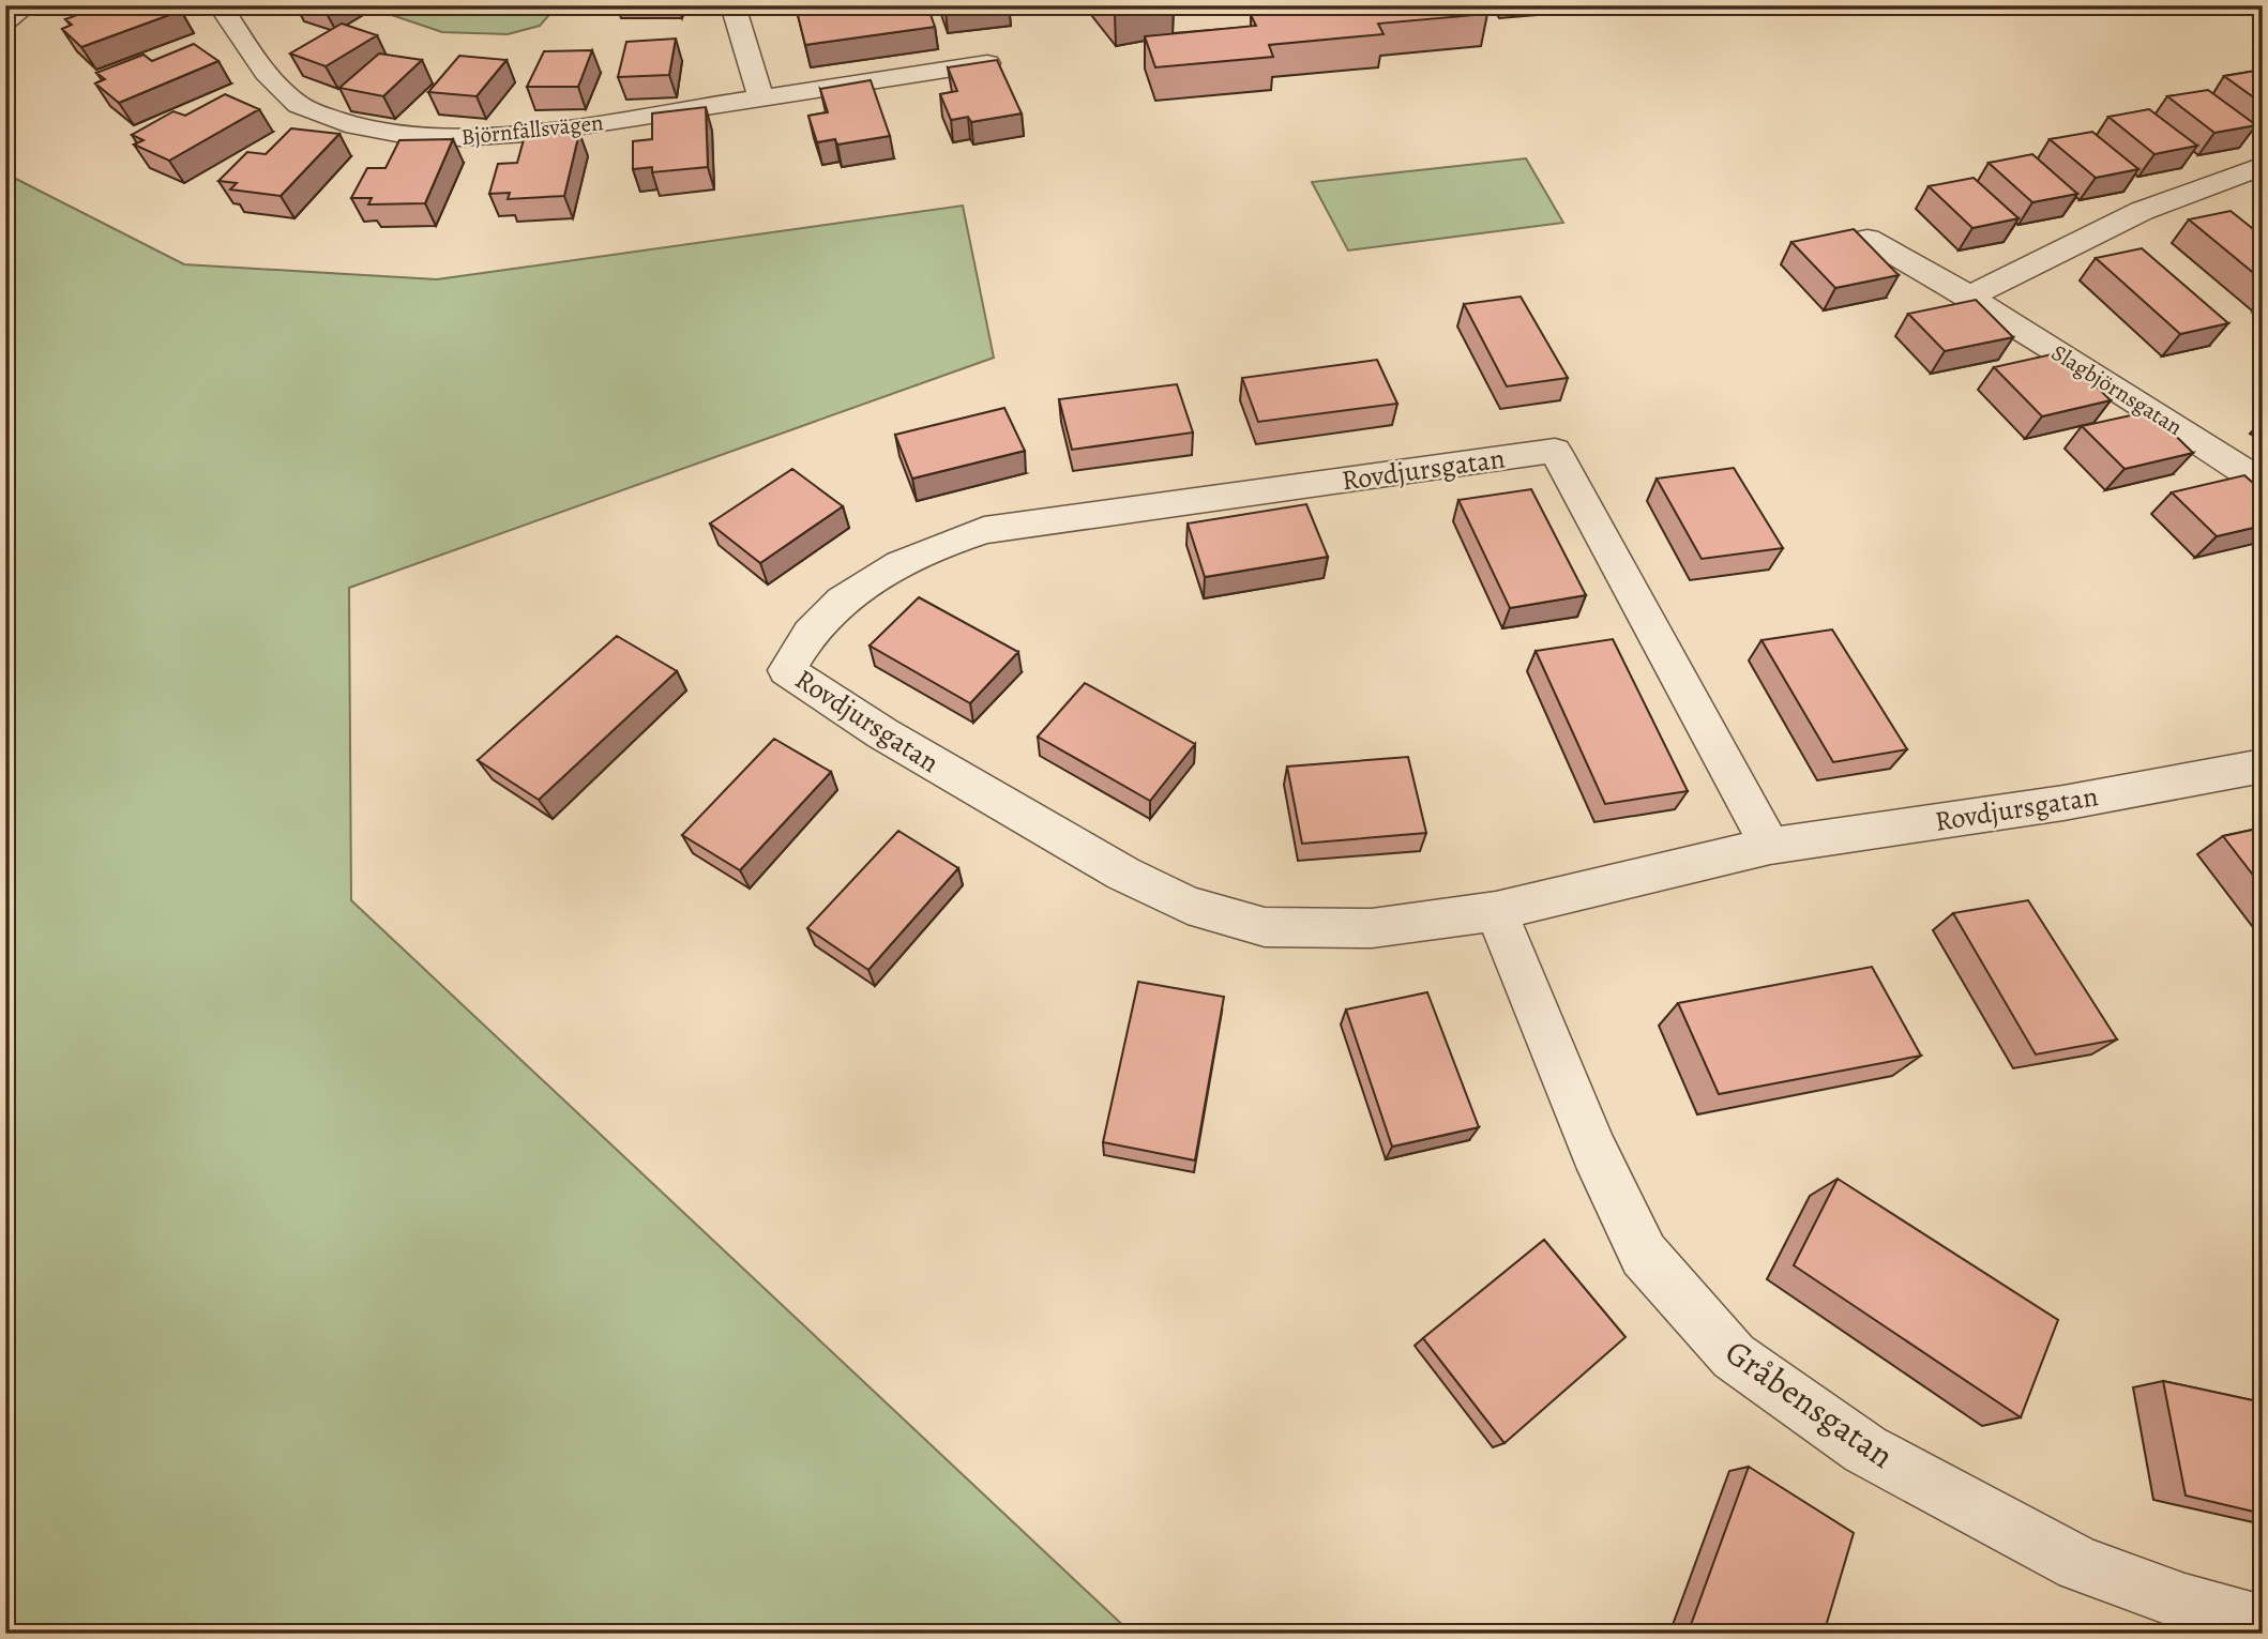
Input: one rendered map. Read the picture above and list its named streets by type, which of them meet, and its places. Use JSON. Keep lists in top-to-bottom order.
{
  "streets": {
    "street": [
      "Björnfällsvägen",
      "Slagbjörnsgatan",
      "Rovdjursgatan",
      "Gråbensgatan"
    ]
  },
  "crossings": [
    ["Rovdjursgatan", "Gråbensgatan"]
  ]
}
